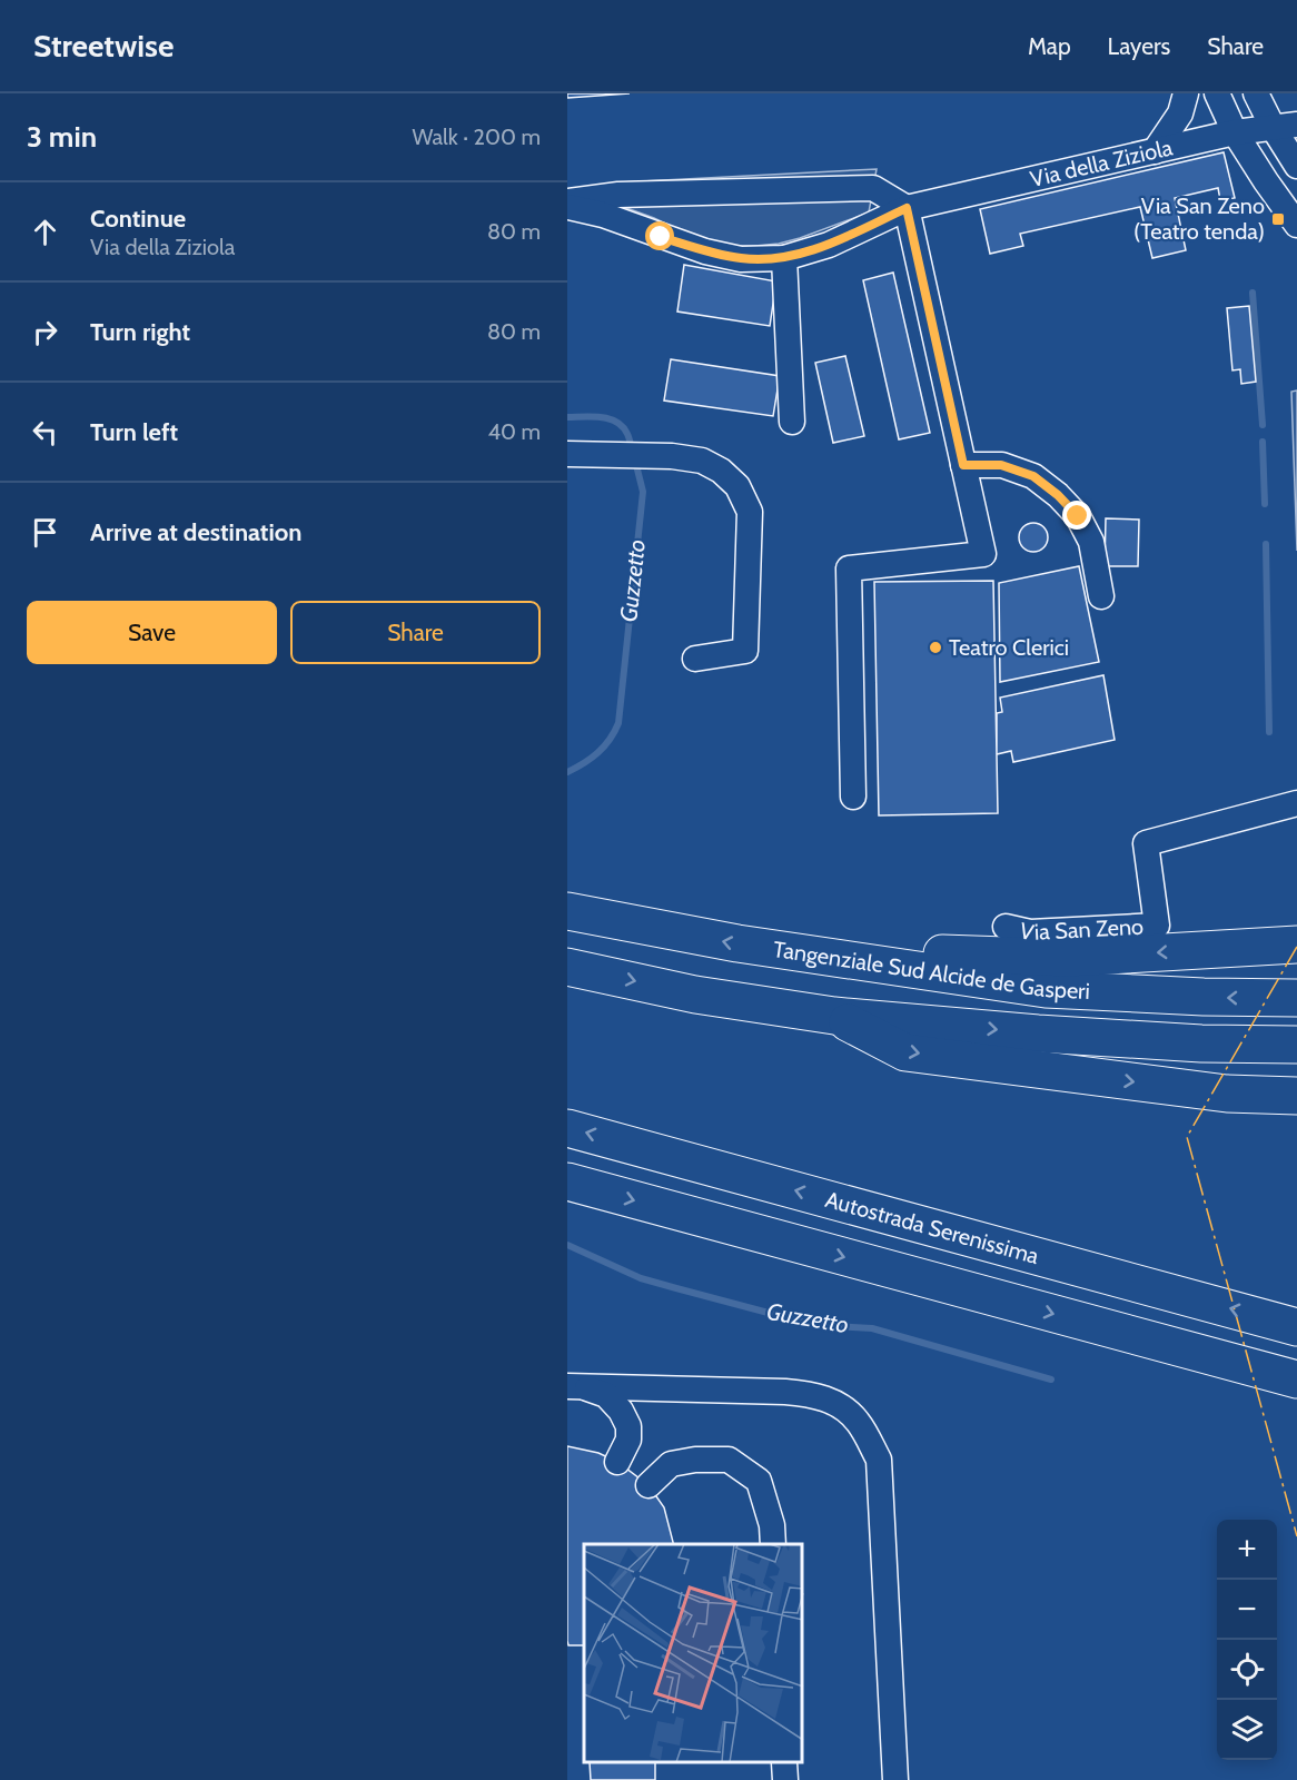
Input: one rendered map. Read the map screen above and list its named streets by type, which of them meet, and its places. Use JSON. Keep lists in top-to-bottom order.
{
  "streets": {
    "highway": ["Tangenziale Sud Alcide de Gasperi", "Autostrada Serenissima"],
    "street": ["Via della Ziziola", "Via San Zeno"]
  },
  "water": ["Guzzetto"],
  "places": {
    "transit": ["Via San Zeno (Teatro tenda)"],
    "other": ["Teatro Clerici"]
  },
  "page": {
    "header": "Streetwise",
    "nav": ["Map", "Layers", "Share"],
    "heading": ["3 min", "Walk · 200 m"],
    "list": [
      ["Continue", "Via della Ziziola", "80 m"],
      ["Turn right", "80 m"],
      ["Turn left", "40 m"],
      "Arrive at destination"
    ],
    "buttons": ["Save", "Share"],
    "map_buttons": ["+", "−"]
  }
}
